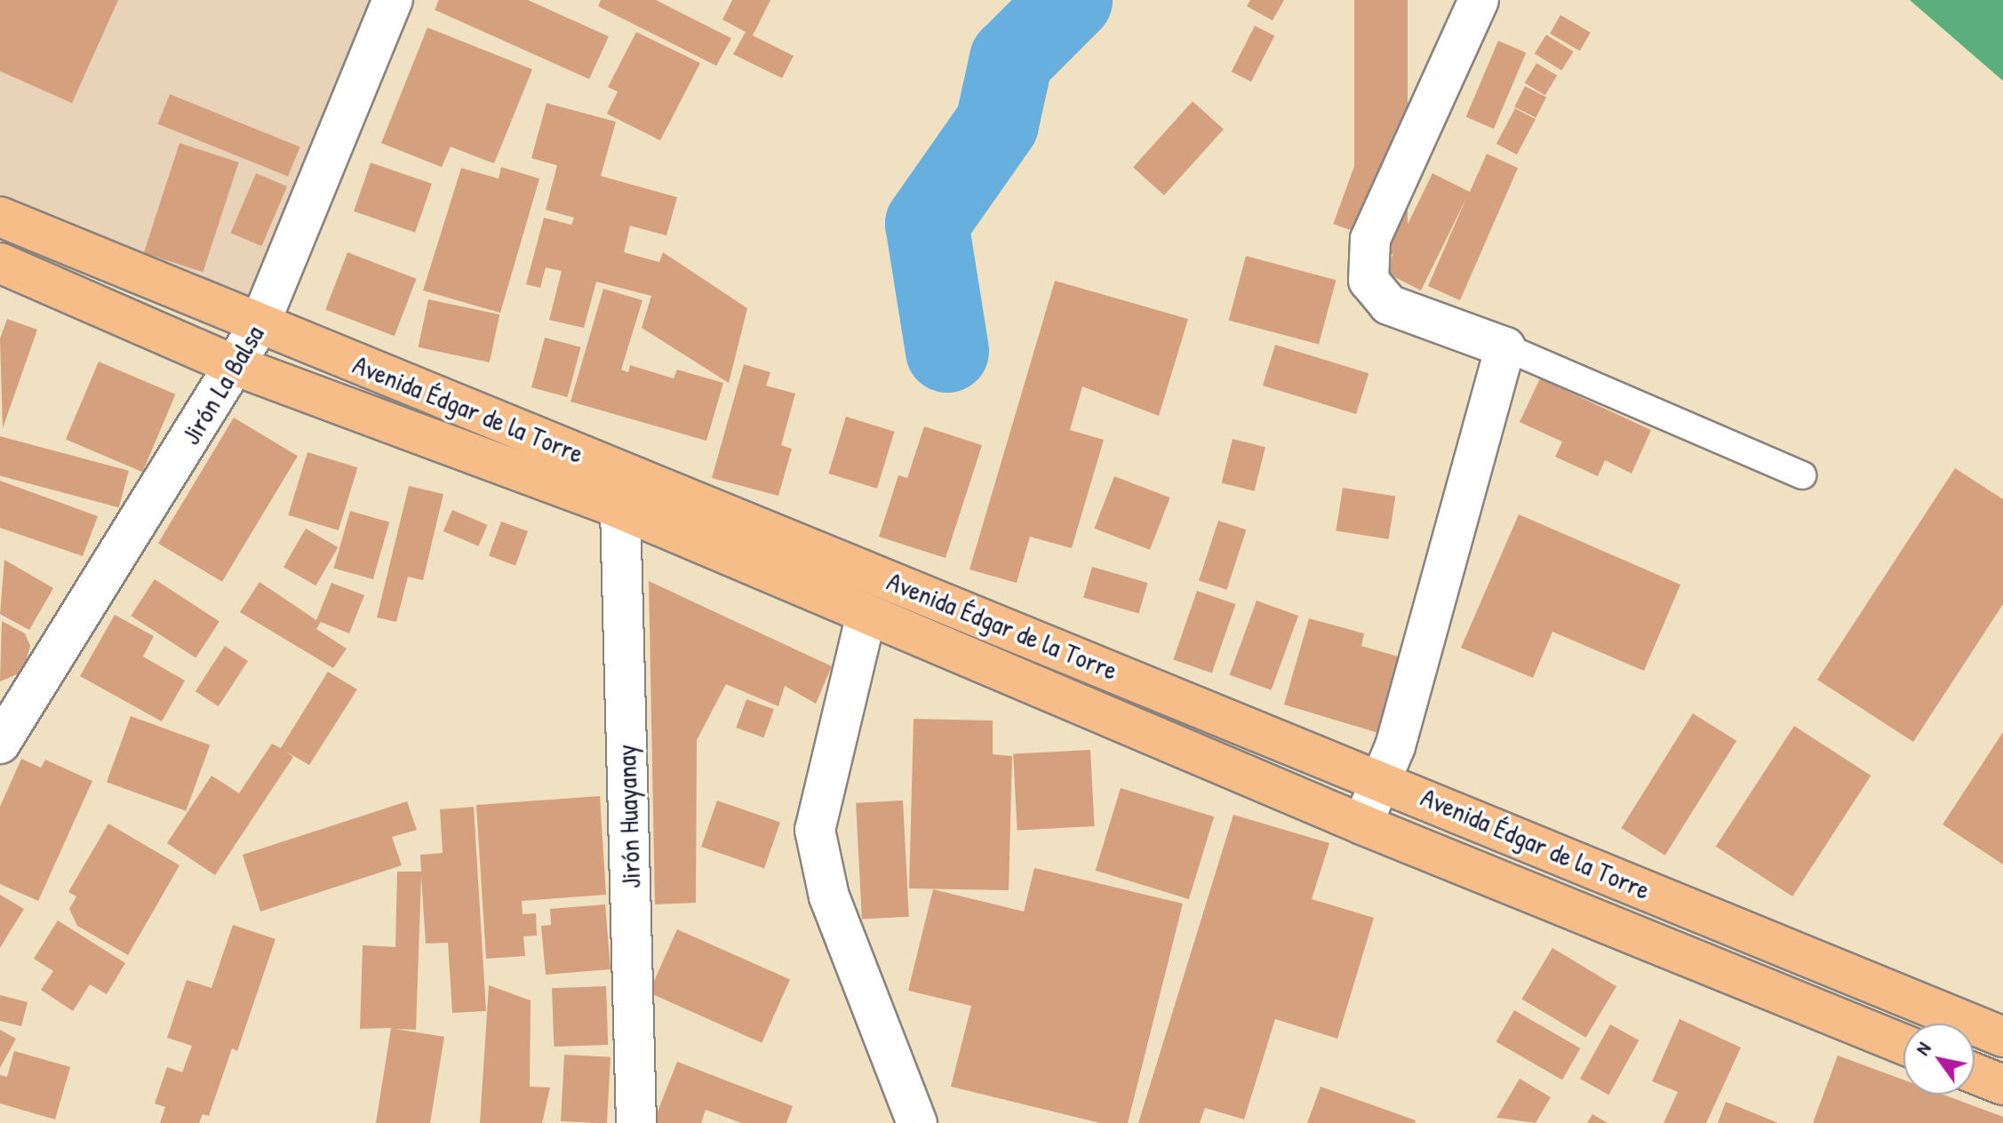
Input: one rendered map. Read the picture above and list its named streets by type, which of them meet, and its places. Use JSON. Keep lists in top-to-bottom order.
{
  "streets": {
    "highway": ["Avenida Édgar de la Torre"],
    "street": ["Jirón La Balsa", "Jirón Huayanay"]
  },
  "crossings": [
    ["Jirón La Balsa", "Avenida Édgar de la Torre"],
    ["Avenida Édgar de la Torre", "Jirón Huayanay"]
  ],
  "north": "top left"
}
